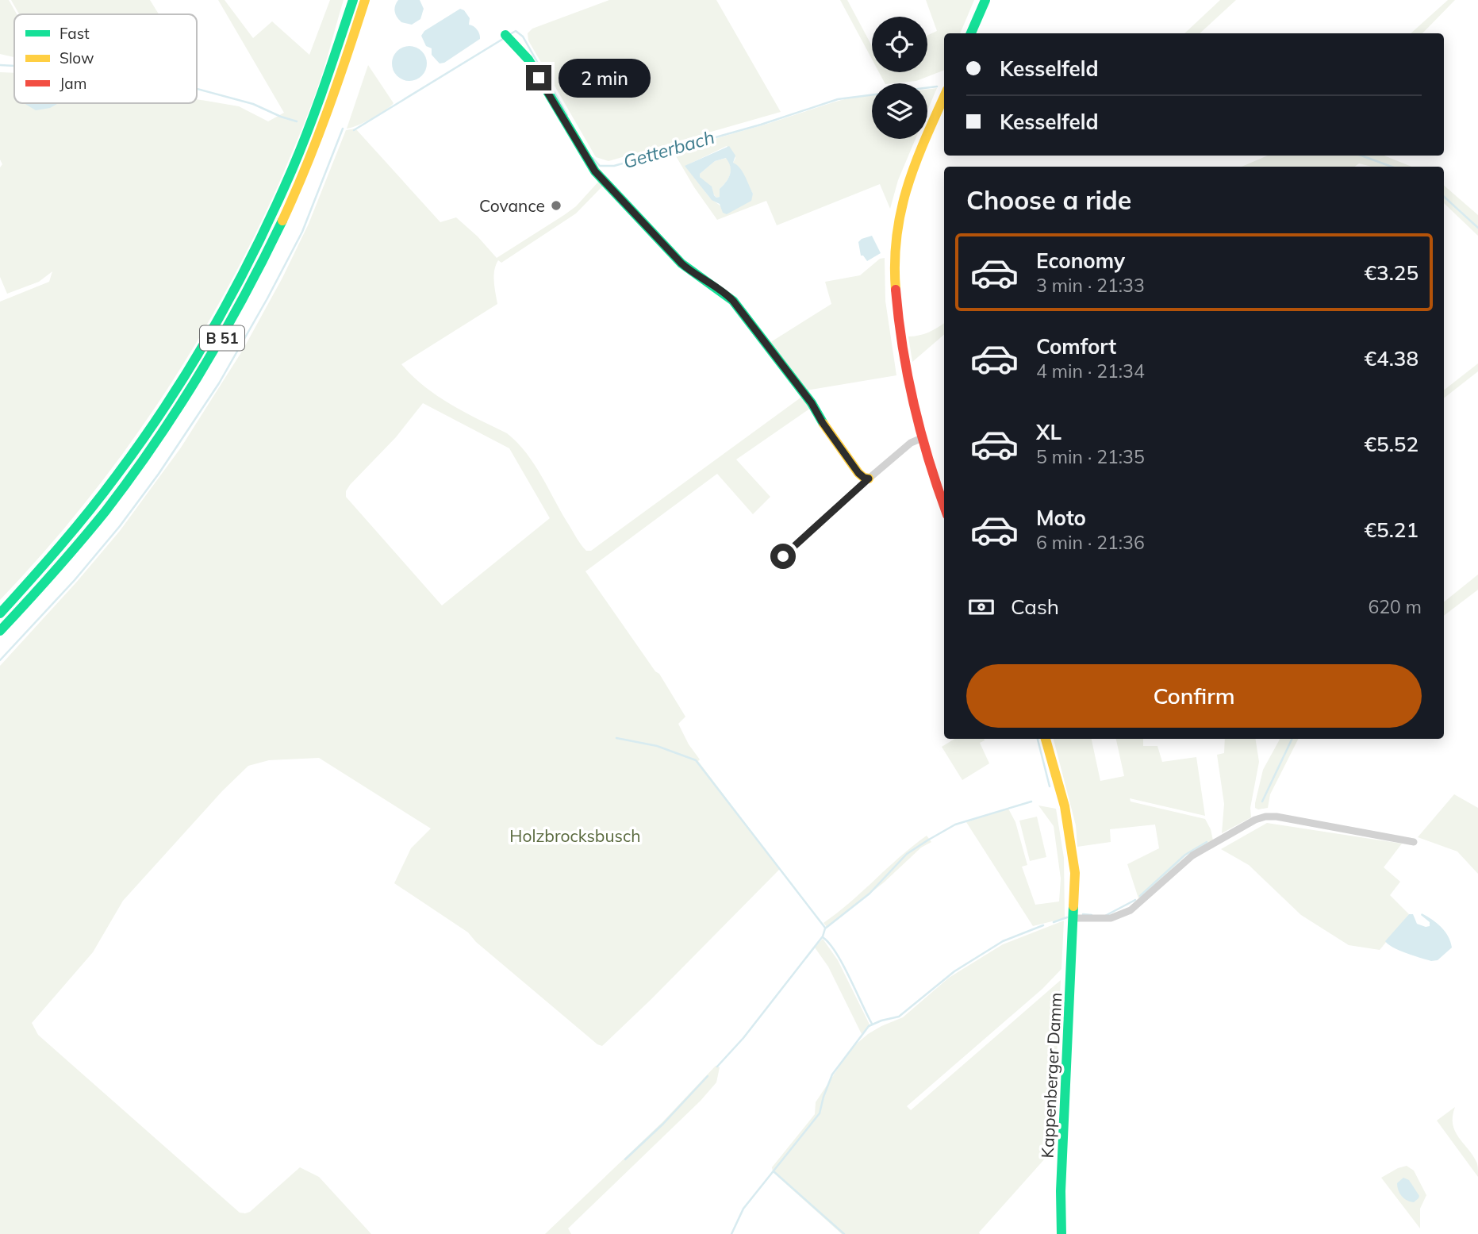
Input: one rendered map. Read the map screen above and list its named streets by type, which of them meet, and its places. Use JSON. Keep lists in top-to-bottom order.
{
  "streets": {
    "main road": ["B 51", "Kappenberger Damm"]
  },
  "water": ["Getterbach"],
  "parks": ["Holzbrocksbusch"],
  "places": ["Covance"],
  "legend": ["Fast", "Slow", "Jam"],
  "page": {
    "banner": ["Kesselfeld", "Kesselfeld"],
    "bubble": "2 min",
    "heading": "Choose a ride",
    "list": [
      {
        "name": "Economy",
        "note": "3 min · 21:33",
        "value": "€3.25"
      },
      {
        "name": "Comfort",
        "note": "4 min · 21:34",
        "value": "€4.38"
      },
      {
        "name": "XL",
        "note": "5 min · 21:35",
        "value": "€5.52"
      },
      {
        "name": "Moto",
        "note": "6 min · 21:36",
        "value": "€5.21"
      }
    ],
    "pay": ["Cash", "620 m"],
    "buttons": "Confirm"
  }
}
